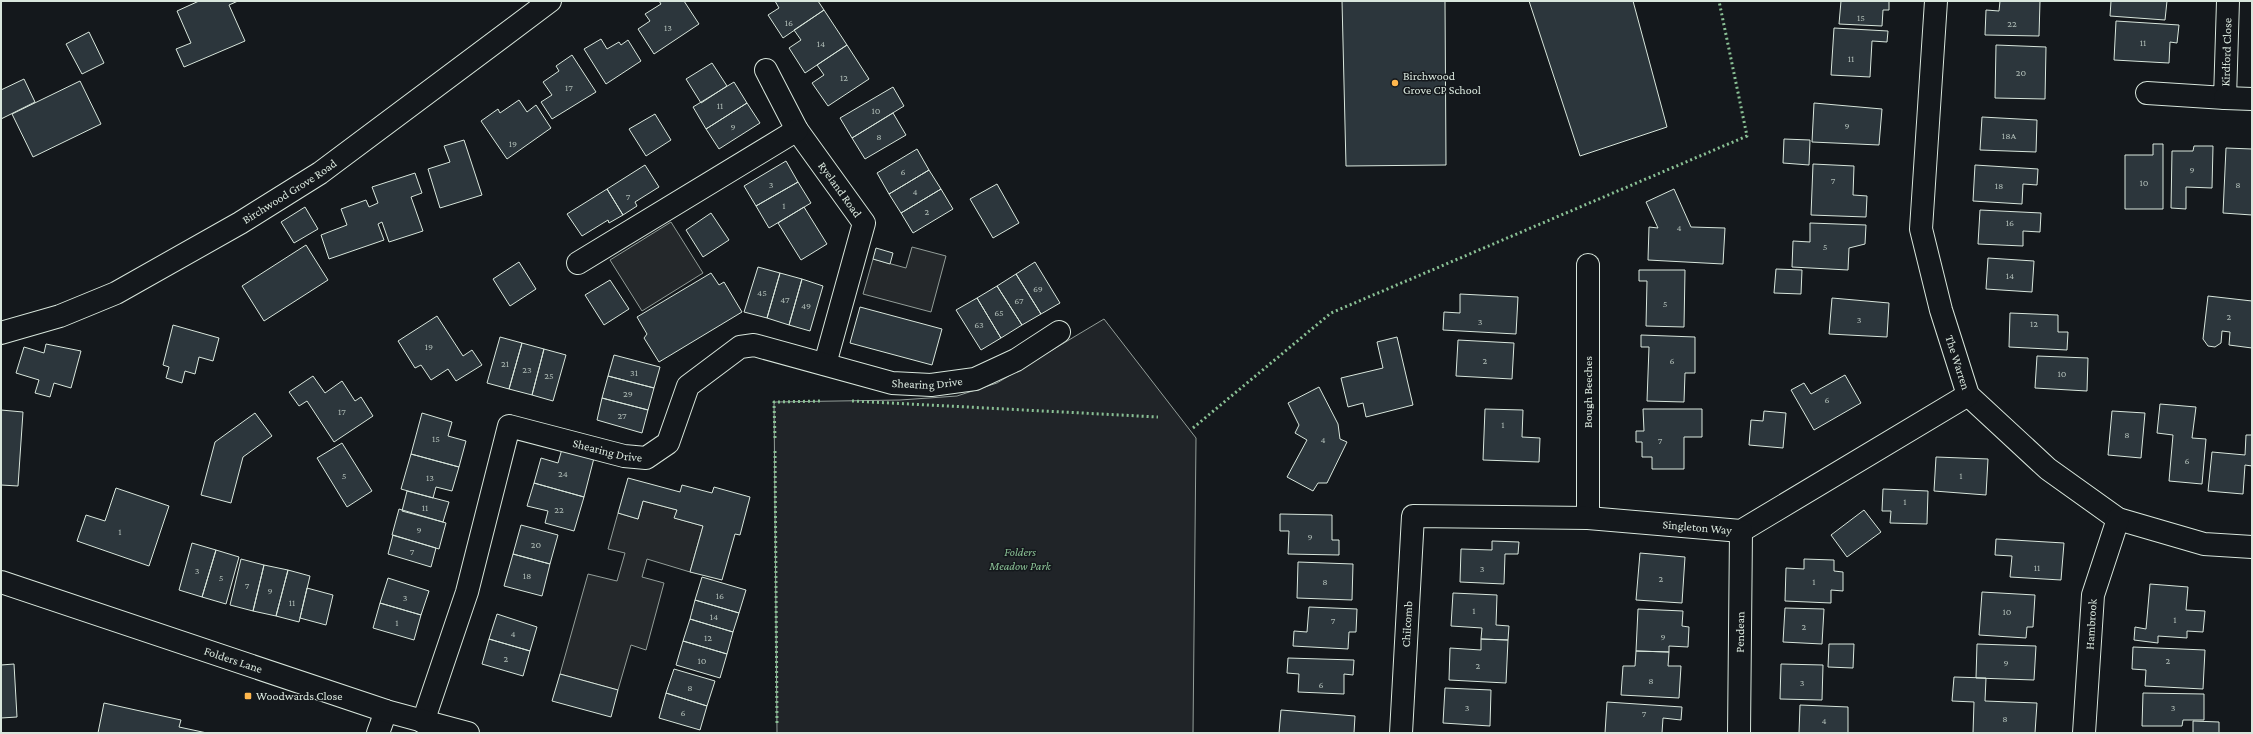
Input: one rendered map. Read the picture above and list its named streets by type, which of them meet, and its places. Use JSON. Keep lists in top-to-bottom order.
{
  "streets": {
    "street": [
      "Kirdford Close",
      "Ryeland Road",
      "Birchwood Grove Road",
      "The Warren",
      "Shearing Drive",
      "Bough Beeches",
      "Singleton Way",
      "Chilcomb",
      "Hambrook",
      "Pendean",
      "Folders Lane"
    ]
  },
  "crossings": [
    ["Ryeland Road", "Shearing Drive"],
    ["The Warren", "Singleton Way"],
    ["The Warren", "Hambrook"],
    ["Shearing Drive", "Folders Lane"],
    ["Bough Beeches", "Singleton Way"],
    ["Singleton Way", "Chilcomb"],
    ["Singleton Way", "Pendean"]
  ],
  "parks": ["Folders Meadow Park"],
  "places": {
    "other": ["Birchwood Grove CP School"],
    "transit": ["Woodwards Close"]
  },
  "house_numbers": [
    "15",
    "16",
    "22",
    "13",
    "11",
    "14",
    "11",
    "20",
    "12",
    "17",
    "11",
    "10",
    "9",
    "9",
    "18A",
    "8",
    "19",
    "9",
    "6",
    "7",
    "10",
    "3",
    "8",
    "18",
    "4",
    "7",
    "1",
    "2",
    "16",
    "4",
    "5",
    "14",
    "69",
    "45",
    "47",
    "67",
    "5",
    "49",
    "65",
    "2",
    "3",
    "3",
    "12",
    "63",
    "19",
    "2",
    "6",
    "21",
    "23",
    "31",
    "10",
    "25",
    "29",
    "6",
    "17",
    "27",
    "1",
    "8",
    "15",
    "4",
    "7",
    "6",
    "24",
    "5",
    "1",
    "13",
    "1",
    "11",
    "22",
    "9",
    "1",
    "9",
    "20",
    "7",
    "11",
    "3",
    "3",
    "18",
    "5",
    "2",
    "8",
    "1",
    "7",
    "9",
    "16",
    "3",
    "11",
    "1",
    "10",
    "14",
    "1",
    "7",
    "1",
    "2",
    "4",
    "9",
    "12",
    "2",
    "10",
    "2",
    "9",
    "2",
    "8",
    "3",
    "6",
    "8",
    "3",
    "3",
    "6",
    "7",
    "8",
    "4"
  ]
}
